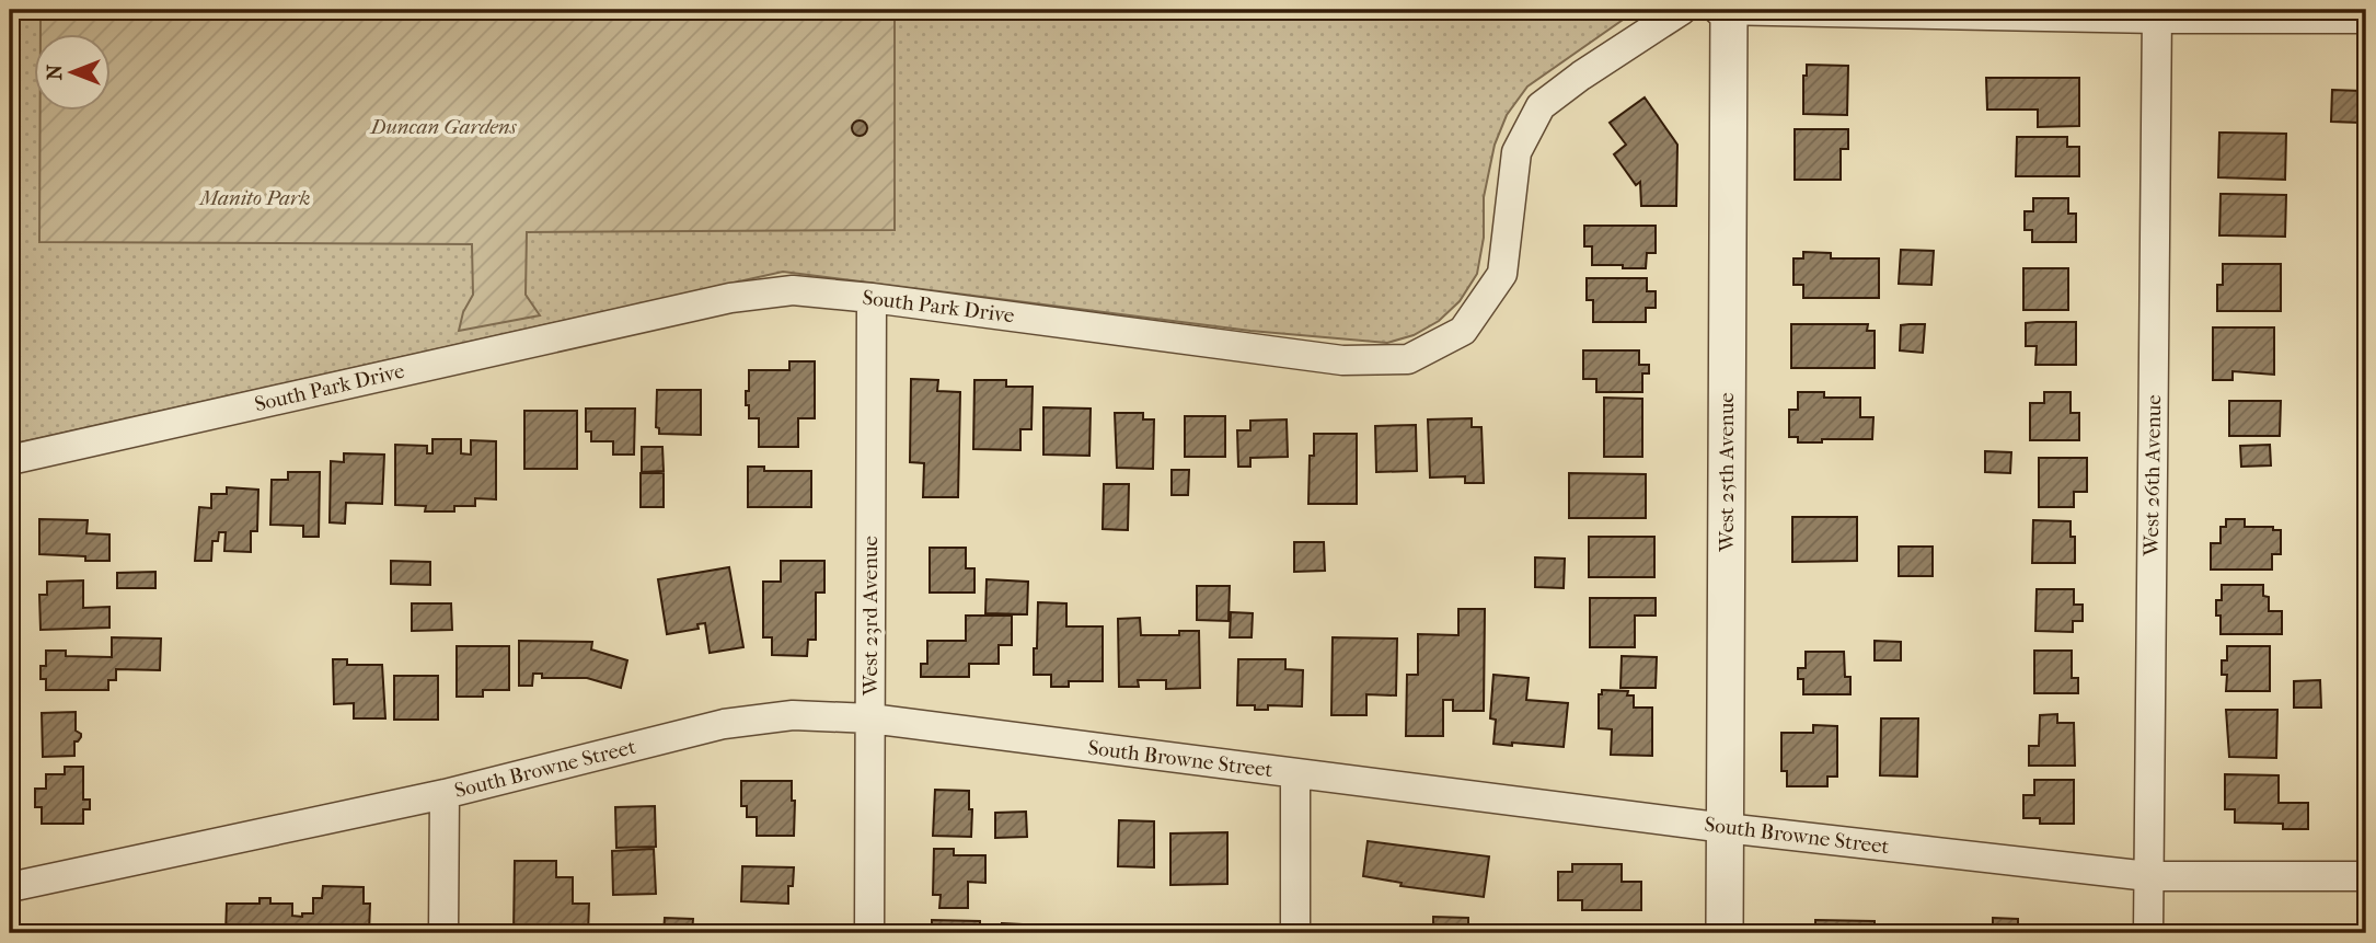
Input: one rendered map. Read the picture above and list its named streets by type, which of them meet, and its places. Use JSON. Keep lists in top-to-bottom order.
{
  "streets": {
    "street": [
      "South Park Drive",
      "West 25th Avenue",
      "West 26th Avenue",
      "West 23rd Avenue",
      "South Browne Street"
    ]
  },
  "crossings": [
    ["South Park Drive", "West 23rd Avenue"],
    ["West 25th Avenue", "South Browne Street"],
    ["West 26th Avenue", "South Browne Street"],
    ["West 23rd Avenue", "South Browne Street"]
  ],
  "parks": ["Duncan Gardens", "Manito Park"],
  "north": "left"
}
